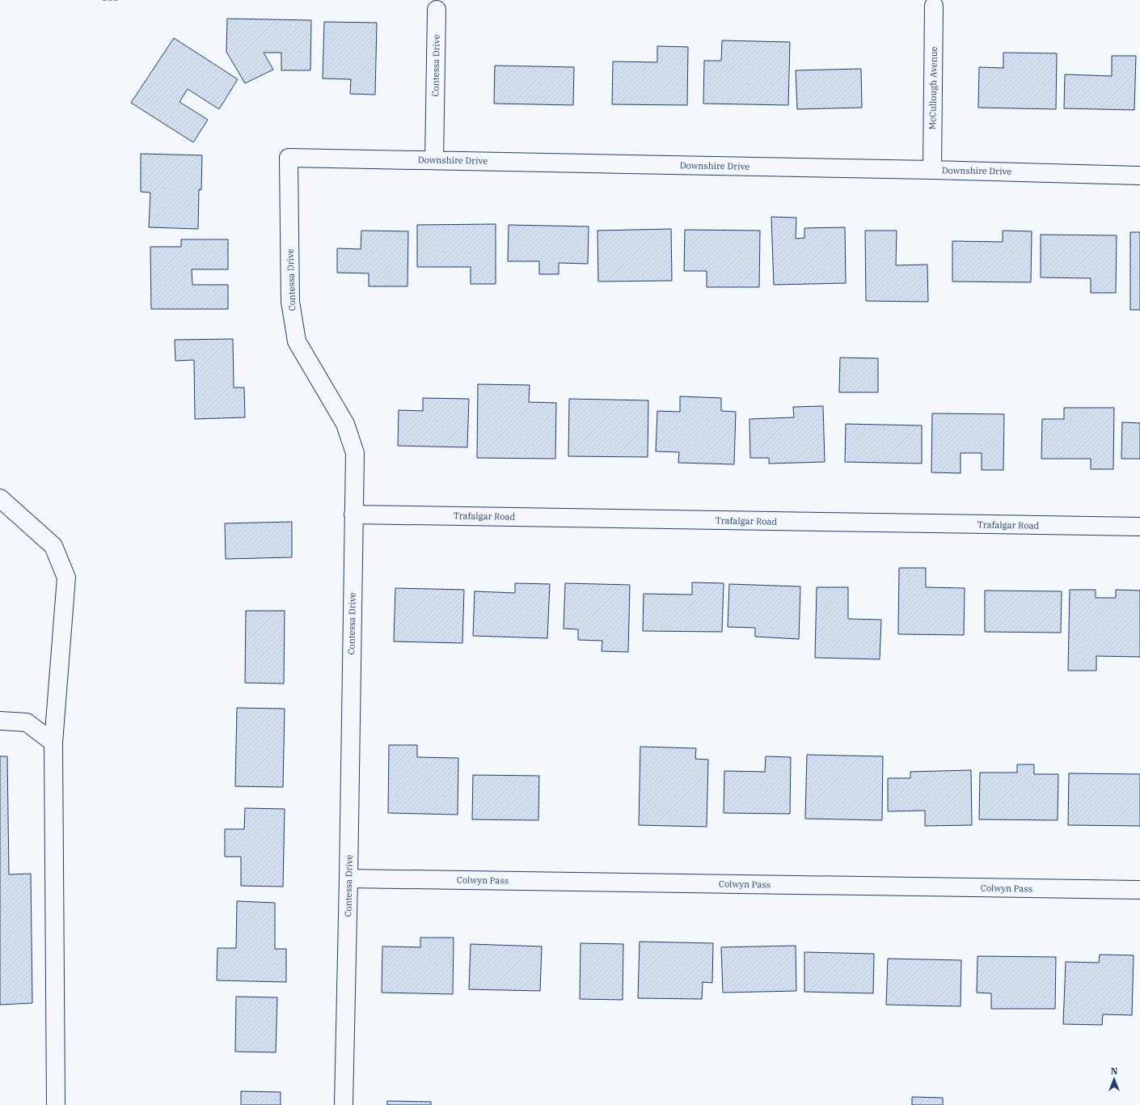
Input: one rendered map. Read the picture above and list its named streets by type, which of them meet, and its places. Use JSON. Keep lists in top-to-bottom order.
{
  "streets": {
    "street": [
      "Contessa Drive",
      "McCullough Avenue",
      "Downshire Drive",
      "Trafalgar Road",
      "Colwyn Pass"
    ]
  },
  "crossings": [
    ["Contessa Drive", "Downshire Drive"],
    ["Contessa Drive", "Trafalgar Road"],
    ["Contessa Drive", "Colwyn Pass"],
    ["McCullough Avenue", "Downshire Drive"]
  ],
  "north": "top"
}
